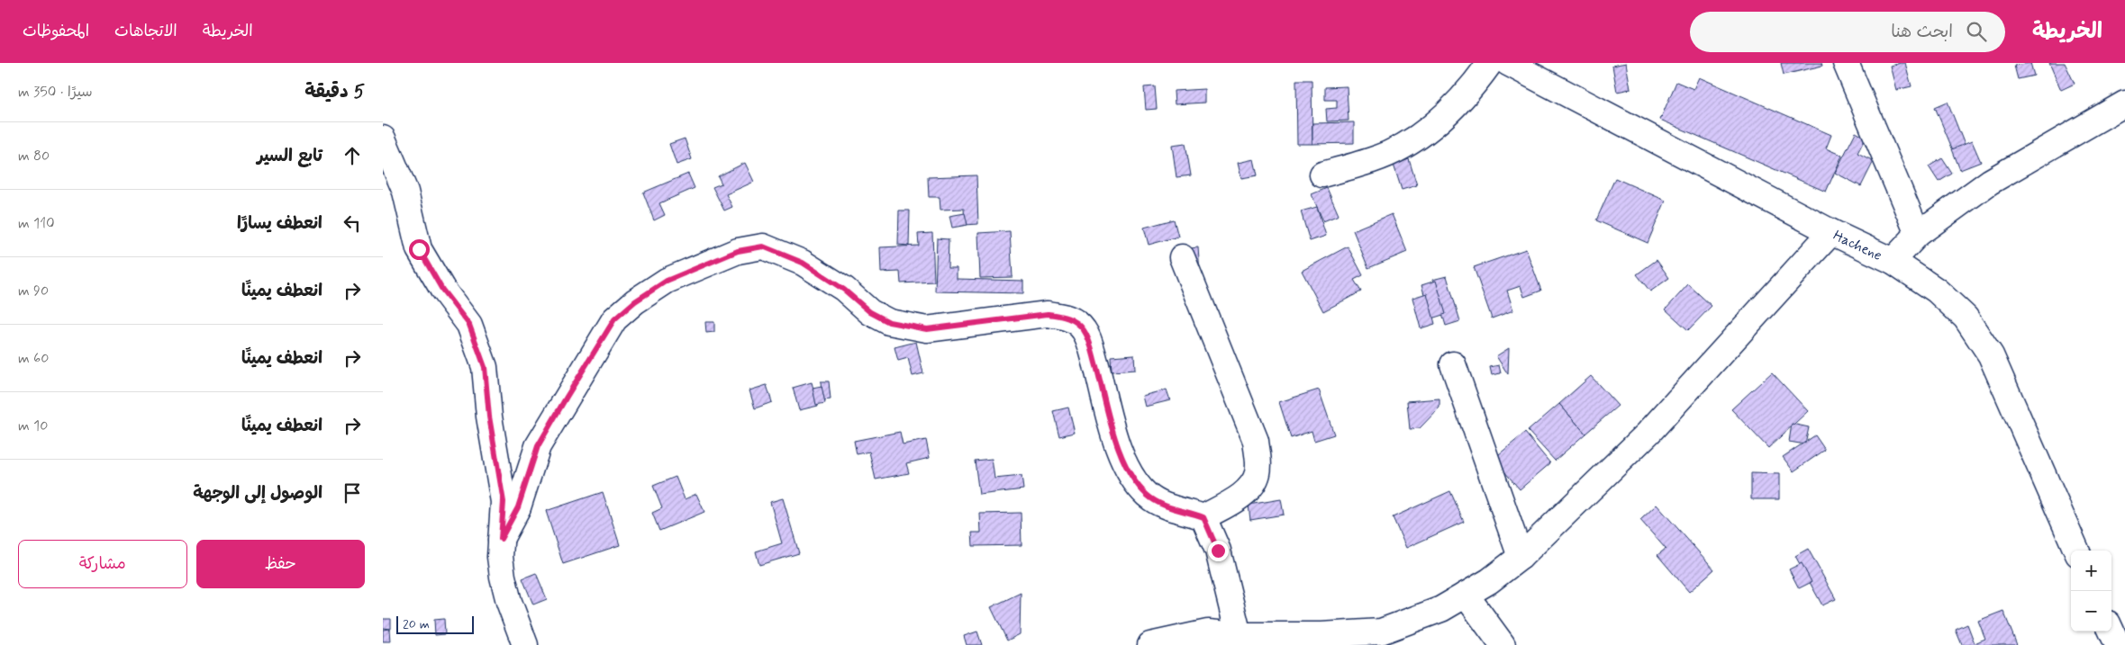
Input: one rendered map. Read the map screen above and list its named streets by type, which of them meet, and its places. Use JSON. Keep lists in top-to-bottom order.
{
  "streets": {
    "street": ["Hachene"]
  },
  "scale_bar": "20 m",
  "page": {
    "header": "الخريطة",
    "search": "ابحث هنا",
    "nav": ["الخريطة", "الاتجاهات", "المحفوظات"],
    "heading": ["5 دقيقة", "سيرًا · 350 m"],
    "list": [
      ["تابع السير", "80 m"],
      ["انعطف يسارًا", "110 m"],
      ["انعطف يمينًا", "90 m"],
      ["انعطف يمينًا", "60 m"],
      ["انعطف يمينًا", "10 m"],
      "الوصول إلى الوجهة"
    ],
    "buttons": ["حفظ", "مشاركة"],
    "map_buttons": ["+", "−"],
    "scale": "20 m"
  }
}
